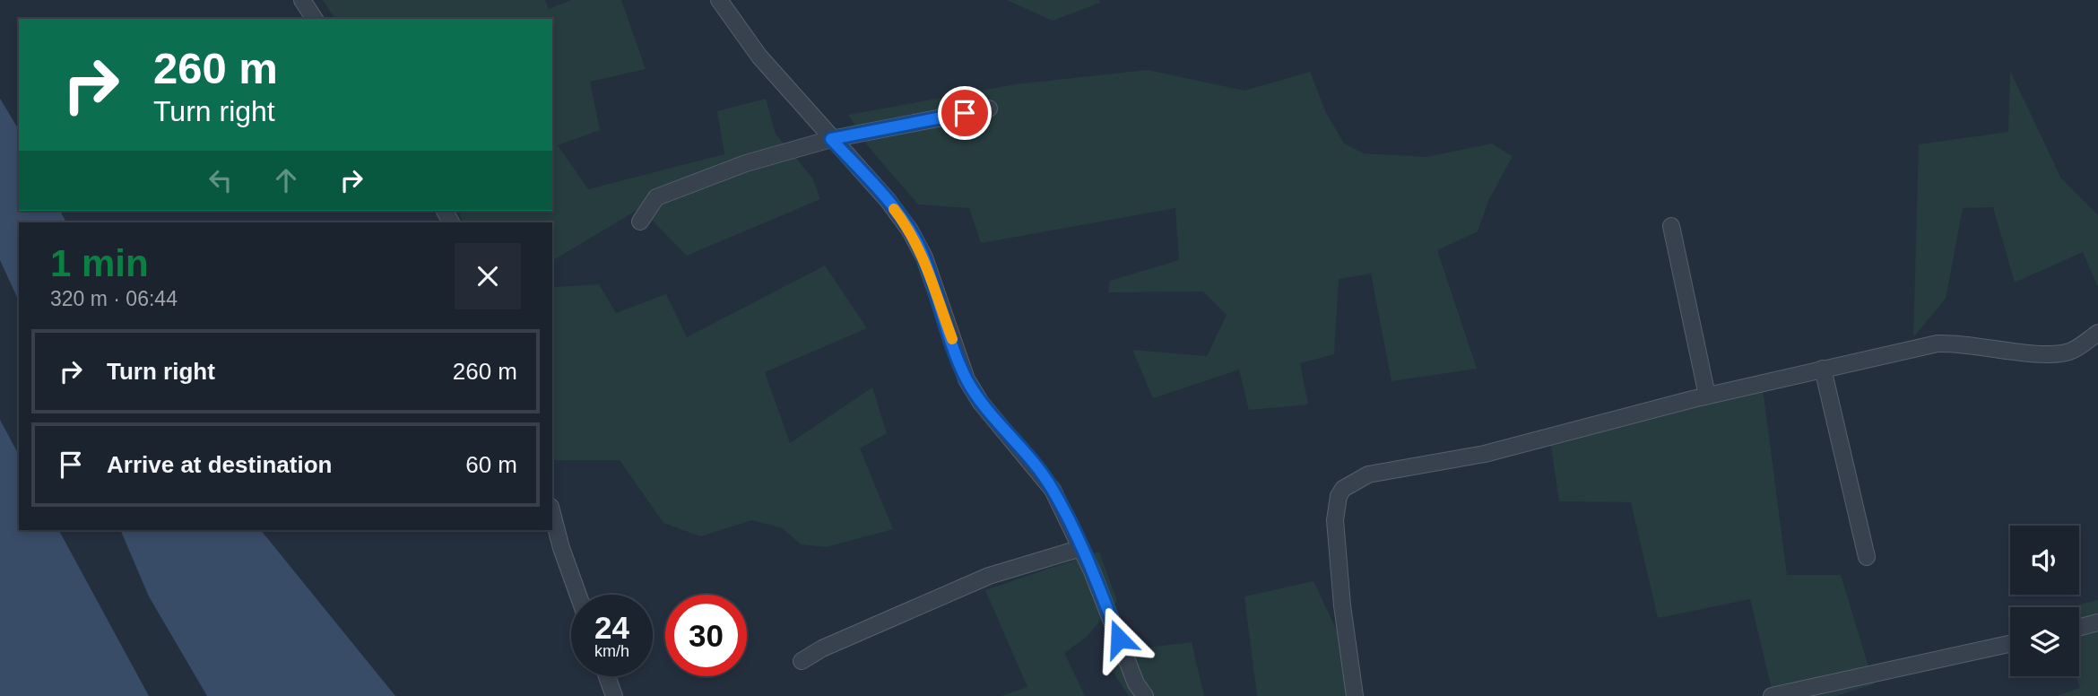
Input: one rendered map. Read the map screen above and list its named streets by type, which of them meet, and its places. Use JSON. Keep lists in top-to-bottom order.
{
  "page": {
    "turn": ["260 m", "Turn right"],
    "heading": ["1 min", "320 m · 06:44"],
    "list": [
      {
        "name": "Turn right",
        "value": "260 m"
      },
      {
        "name": "Arrive at destination",
        "value": "60 m"
      }
    ],
    "speed": "24 km/h",
    "limit": "30"
  }
}
